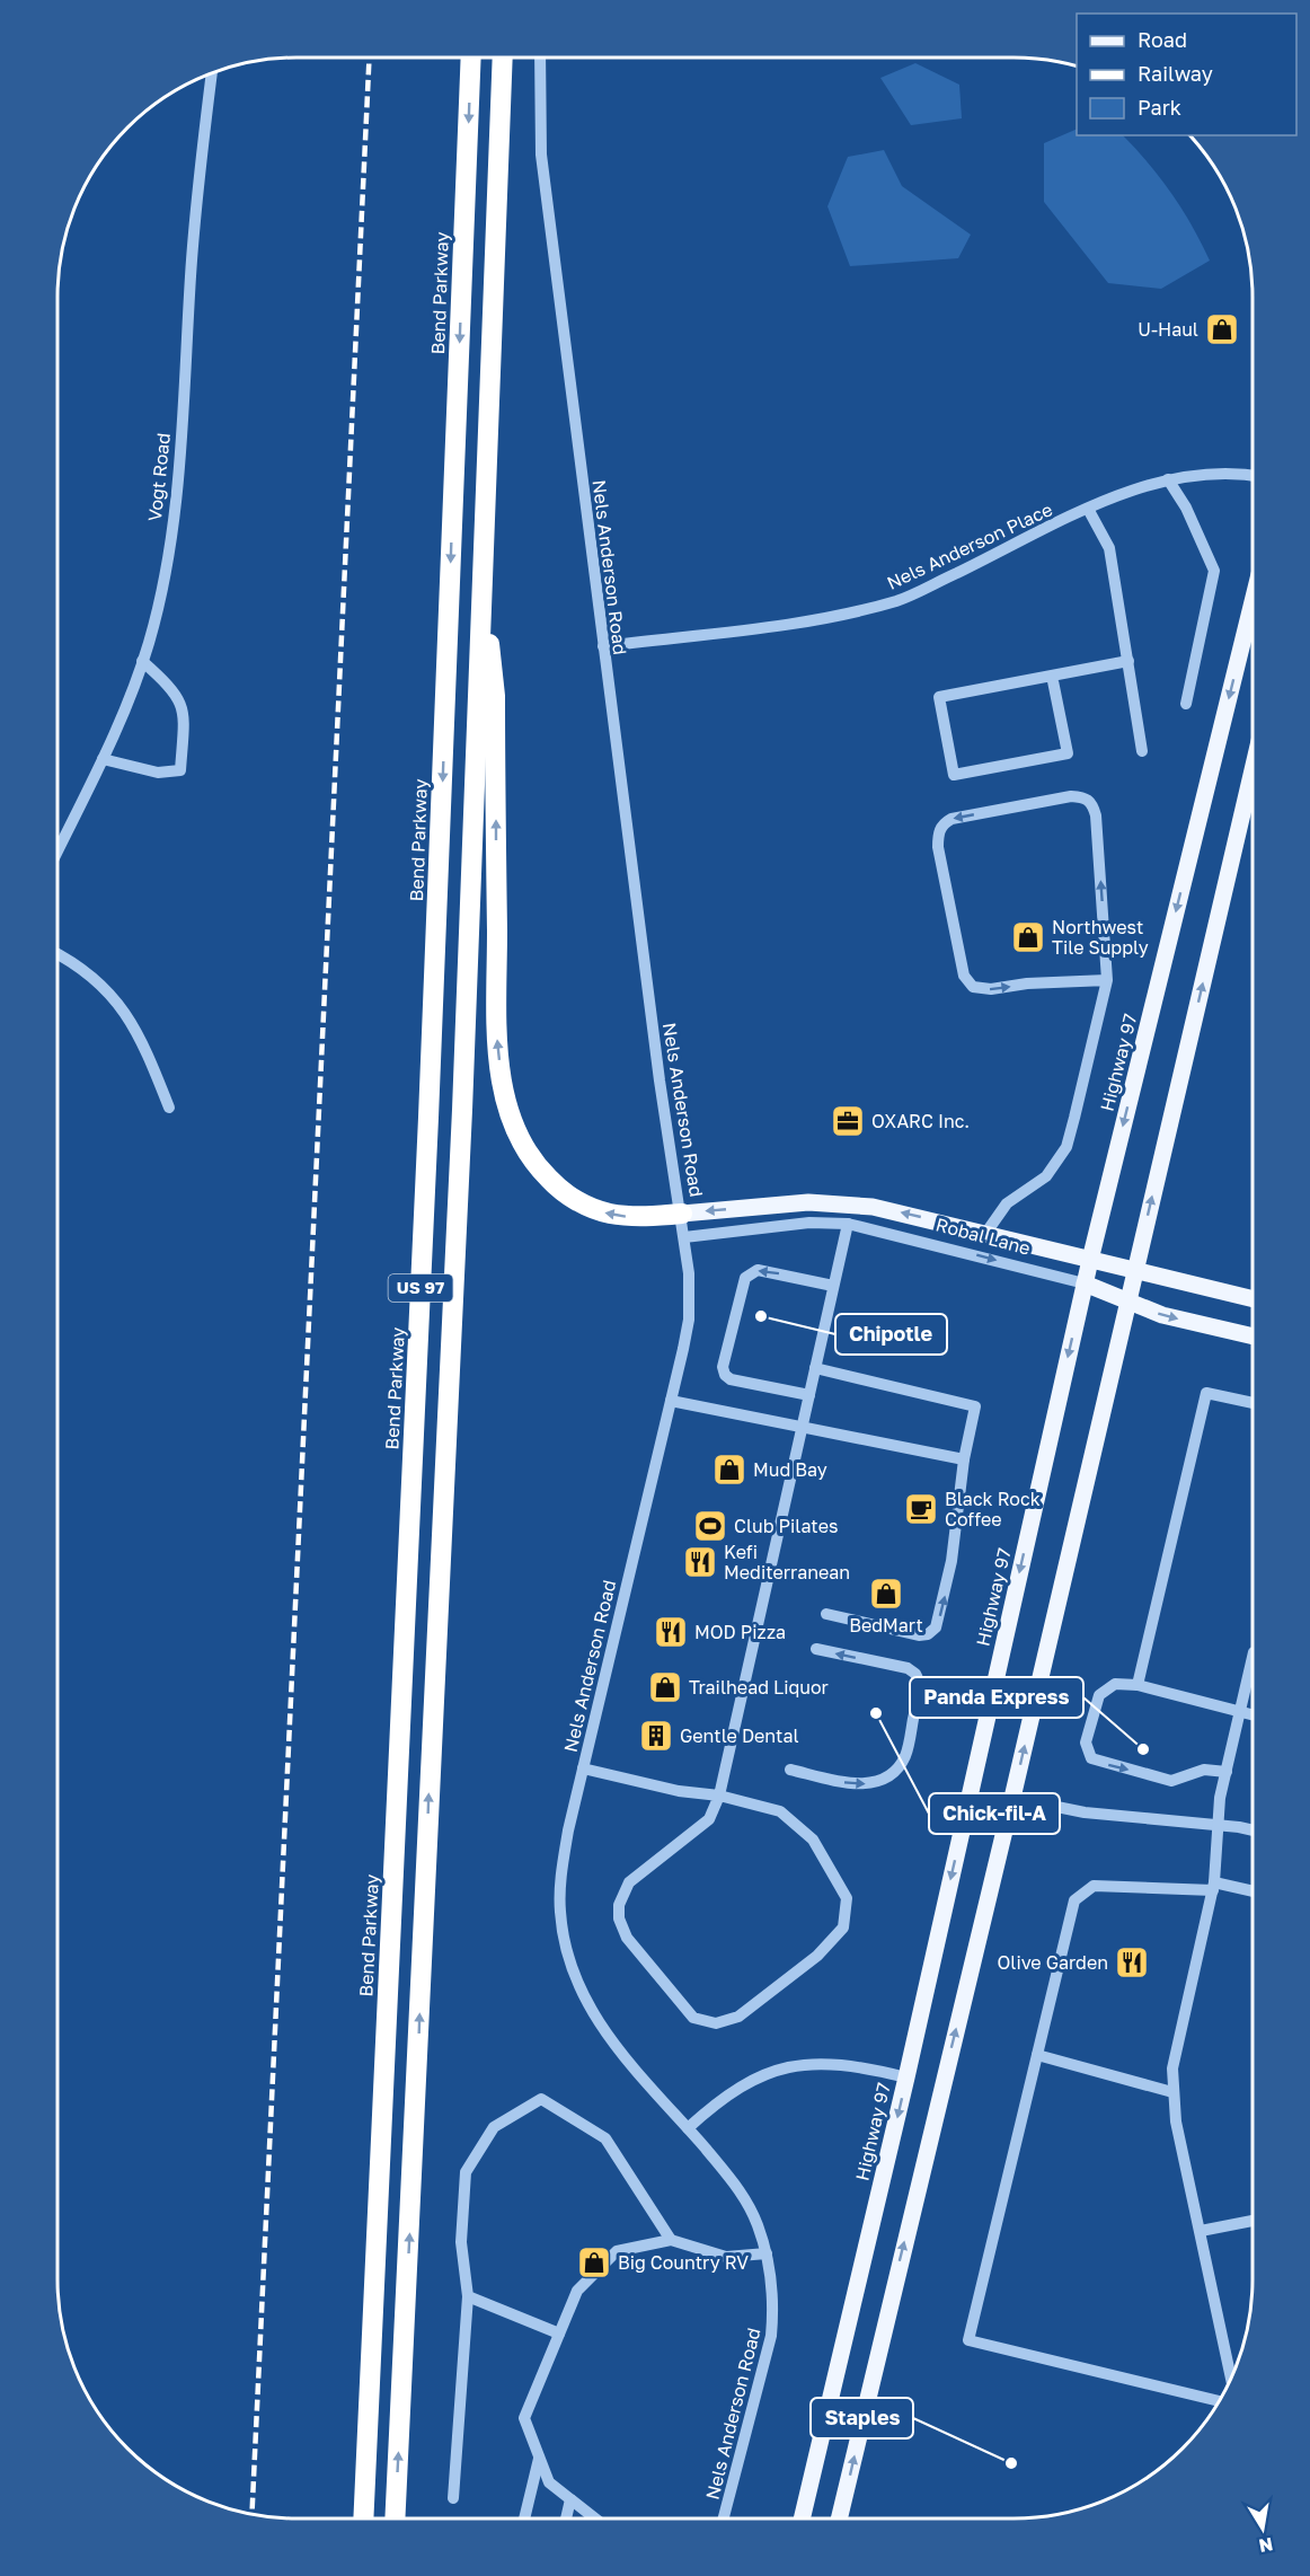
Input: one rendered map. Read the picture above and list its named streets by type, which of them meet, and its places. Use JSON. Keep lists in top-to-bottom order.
{
  "streets": {
    "highway": ["Bend Parkway", "US 97"],
    "main road": ["Highway 97", "Robal Lane"],
    "street": ["Vogt Road", "Nels Anderson Place", "Nels Anderson Road"]
  },
  "crossings": [
    ["Nels Anderson Place", "Nels Anderson Road"],
    ["Nels Anderson Road", "Robal Lane"],
    ["Highway 97", "Robal Lane"]
  ],
  "places": {
    "shop": [
      "U-Haul",
      "Northwest Tile Supply",
      "Mud Bay",
      "BedMart",
      "Trailhead Liquor",
      "Big Country RV"
    ],
    "office": ["OXARC Inc."],
    "other": [
      "Chipotle",
      "Chick-fil-A",
      "Panda Express",
      "Staples"
    ],
    "cafe": ["Black Rock Coffee"],
    "sports": ["Club Pilates"],
    "restaurant": ["Kefi Mediterranean", "MOD Pizza", "Olive Garden"],
    "building": ["Gentle Dental"]
  },
  "legend": ["Road", "Railway", "Park"],
  "north": "bottom"
}
